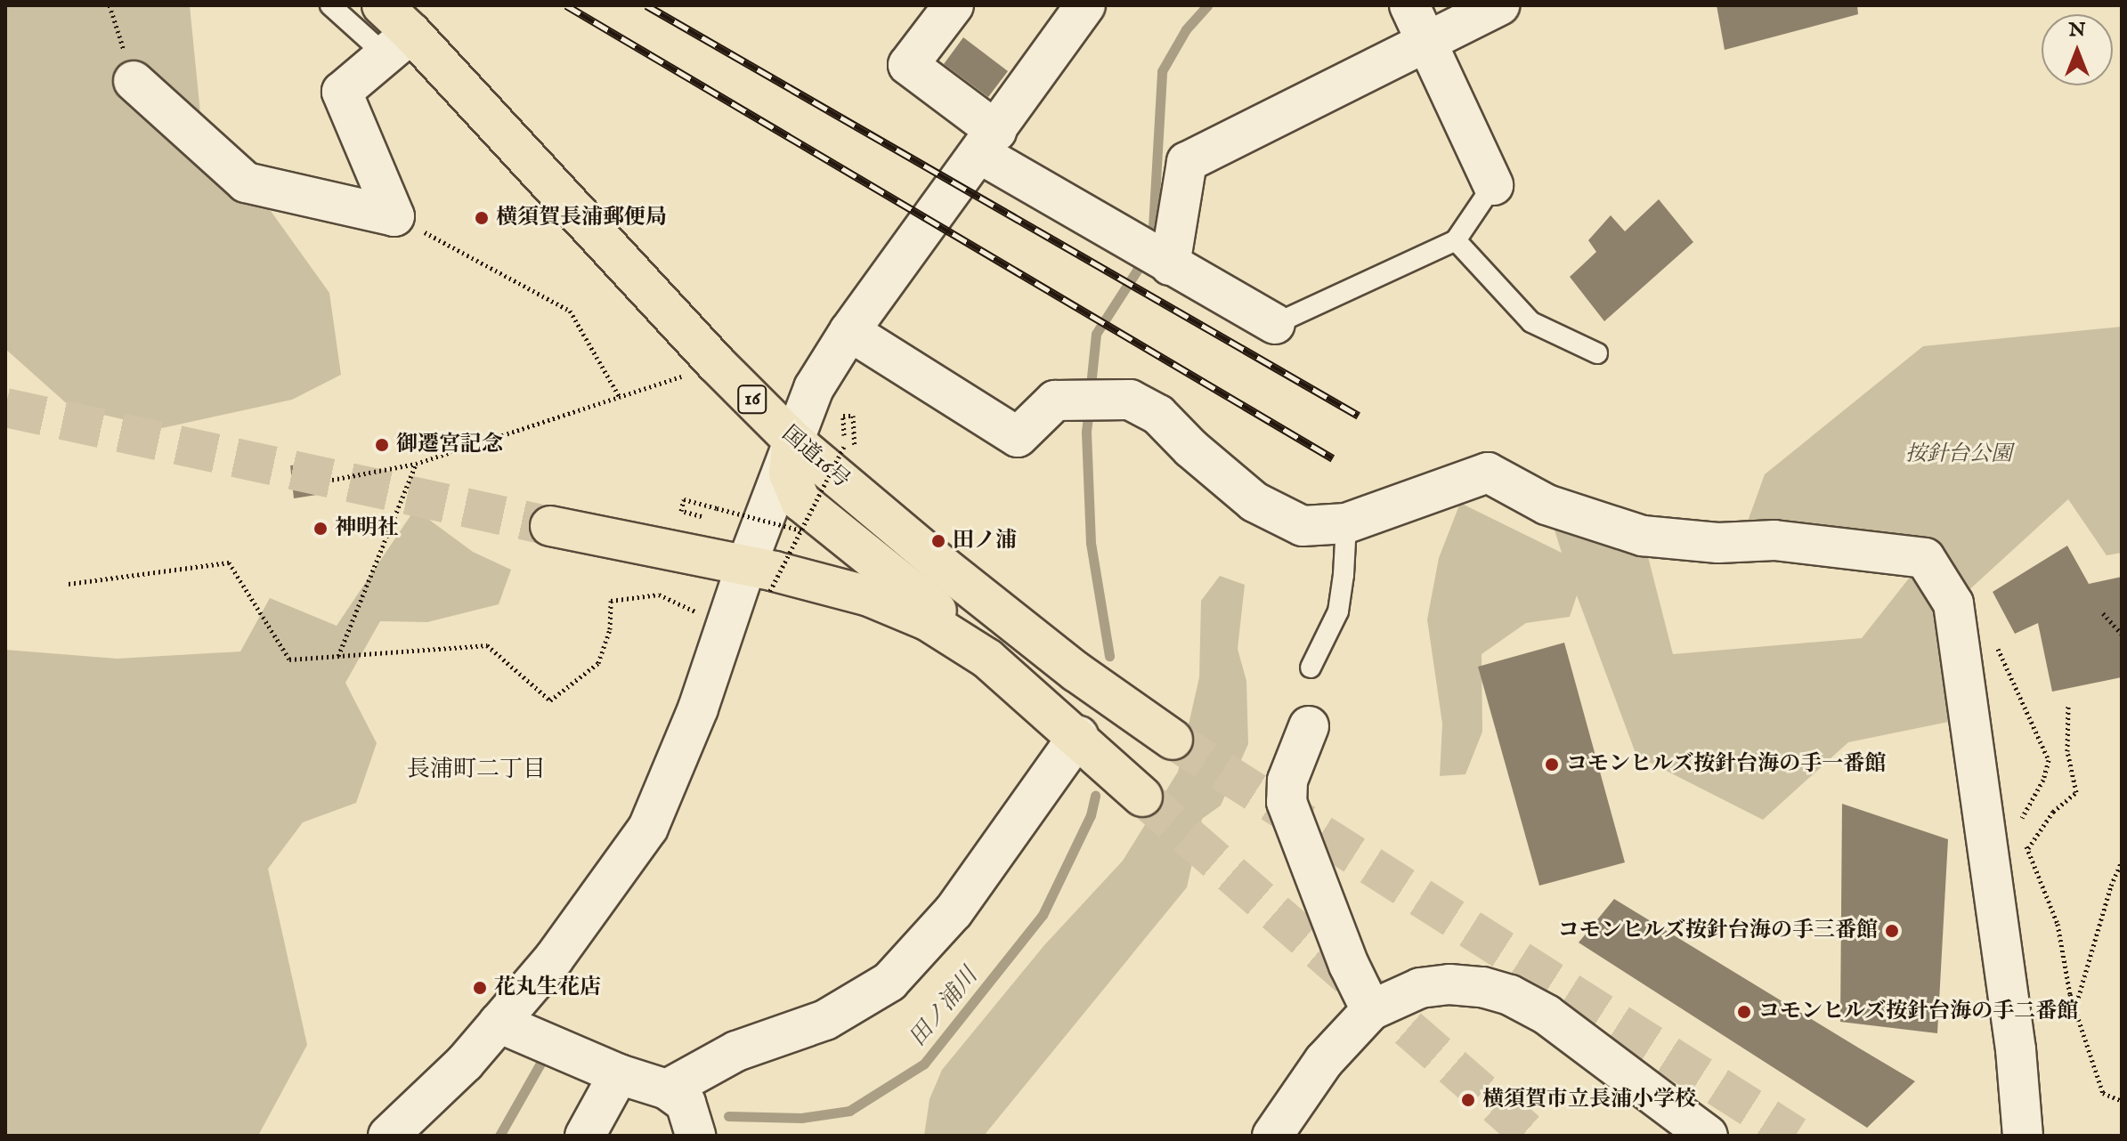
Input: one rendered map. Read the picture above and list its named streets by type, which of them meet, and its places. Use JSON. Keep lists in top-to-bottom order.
{
  "streets": {
    "highway": ["16", "国道16号"]
  },
  "districts": ["長浦町二丁目"],
  "water": ["田ノ浦川"],
  "parks": ["按針台公園"],
  "places": [
    "横須賀長浦郵便局",
    "御遷宮記念",
    "神明社",
    "田ノ浦",
    "コモンヒルズ按針台海の手一番館",
    "コモンヒルズ按針台海の手三番館",
    "花丸生花店",
    "コモンヒルズ按針台海の手二番館",
    "横須賀市立長浦小学校"
  ],
  "north": "top"
}
